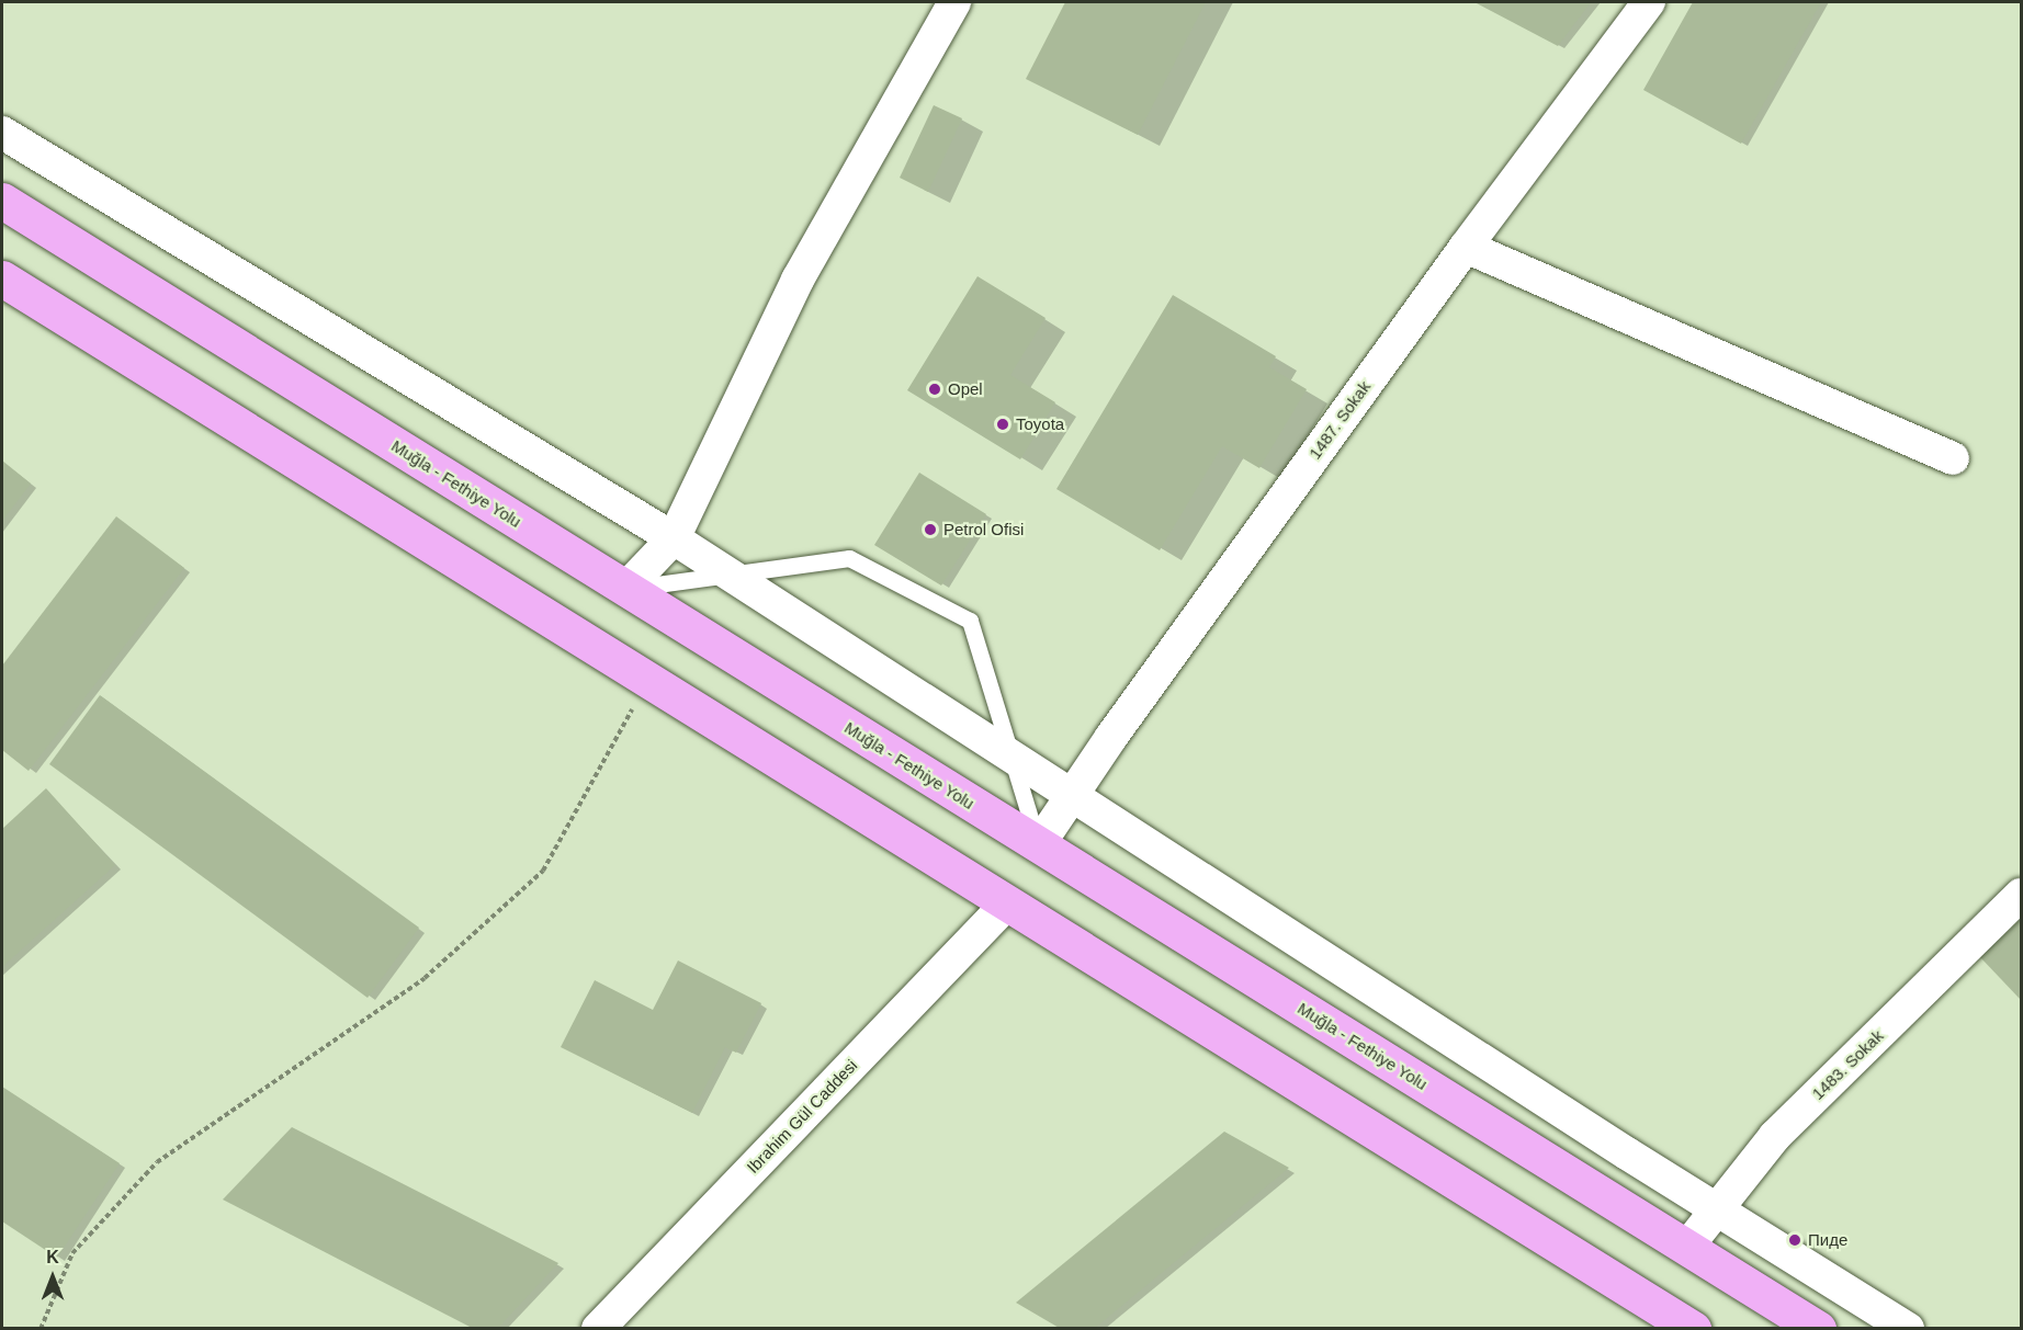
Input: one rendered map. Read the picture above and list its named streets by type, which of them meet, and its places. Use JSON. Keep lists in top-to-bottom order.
{
  "streets": {
    "highway": ["Muğla - Fethiye Yolu"],
    "street": ["1487. Sokak", "1483. Sokak", "Ibrahim Gül Caddesi"]
  },
  "crossings": [
    ["1487. Sokak", "Muğla - Fethiye Yolu"],
    ["Muğla - Fethiye Yolu", "1483. Sokak"]
  ],
  "places": [
    "Opel",
    "Toyota",
    "Petrol Ofisi",
    "Пиде"
  ],
  "north": "top"
}
